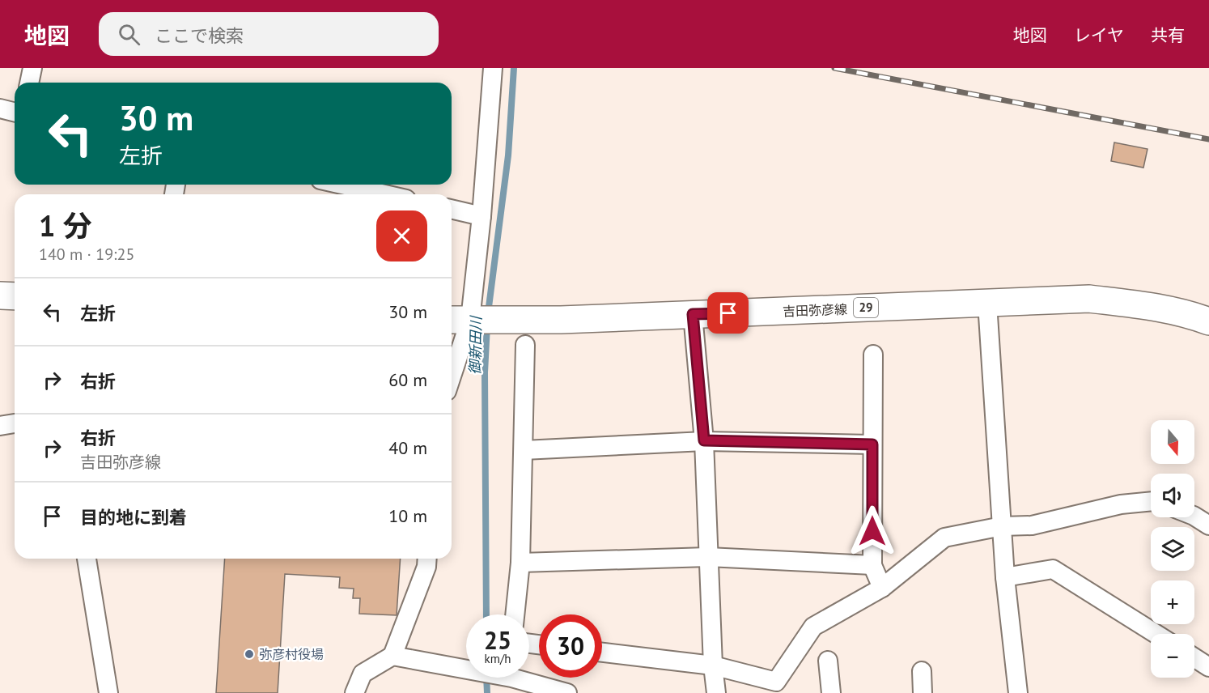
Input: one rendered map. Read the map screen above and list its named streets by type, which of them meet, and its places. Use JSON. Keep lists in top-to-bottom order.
{
  "streets": {
    "main road": ["29", "吉田弥彦線"]
  },
  "water": ["御新田川"],
  "places": ["弥彦村役場"],
  "north": "bottom",
  "page": {
    "header": "地図",
    "search": "ここで検索",
    "nav": ["地図", "レイヤ", "共有"],
    "turn": ["30 m", "左折"],
    "heading": ["1 分", "140 m · 19:25"],
    "list": [
      {
        "name": "左折",
        "value": "30 m"
      },
      {
        "name": "右折",
        "value": "60 m"
      },
      {
        "name": "右折",
        "note": "吉田弥彦線",
        "value": "40 m"
      },
      {
        "name": "目的地に到着",
        "value": "10 m"
      }
    ],
    "map_buttons": ["+", "−"],
    "speed": "25 km/h",
    "limit": "30"
  }
}
